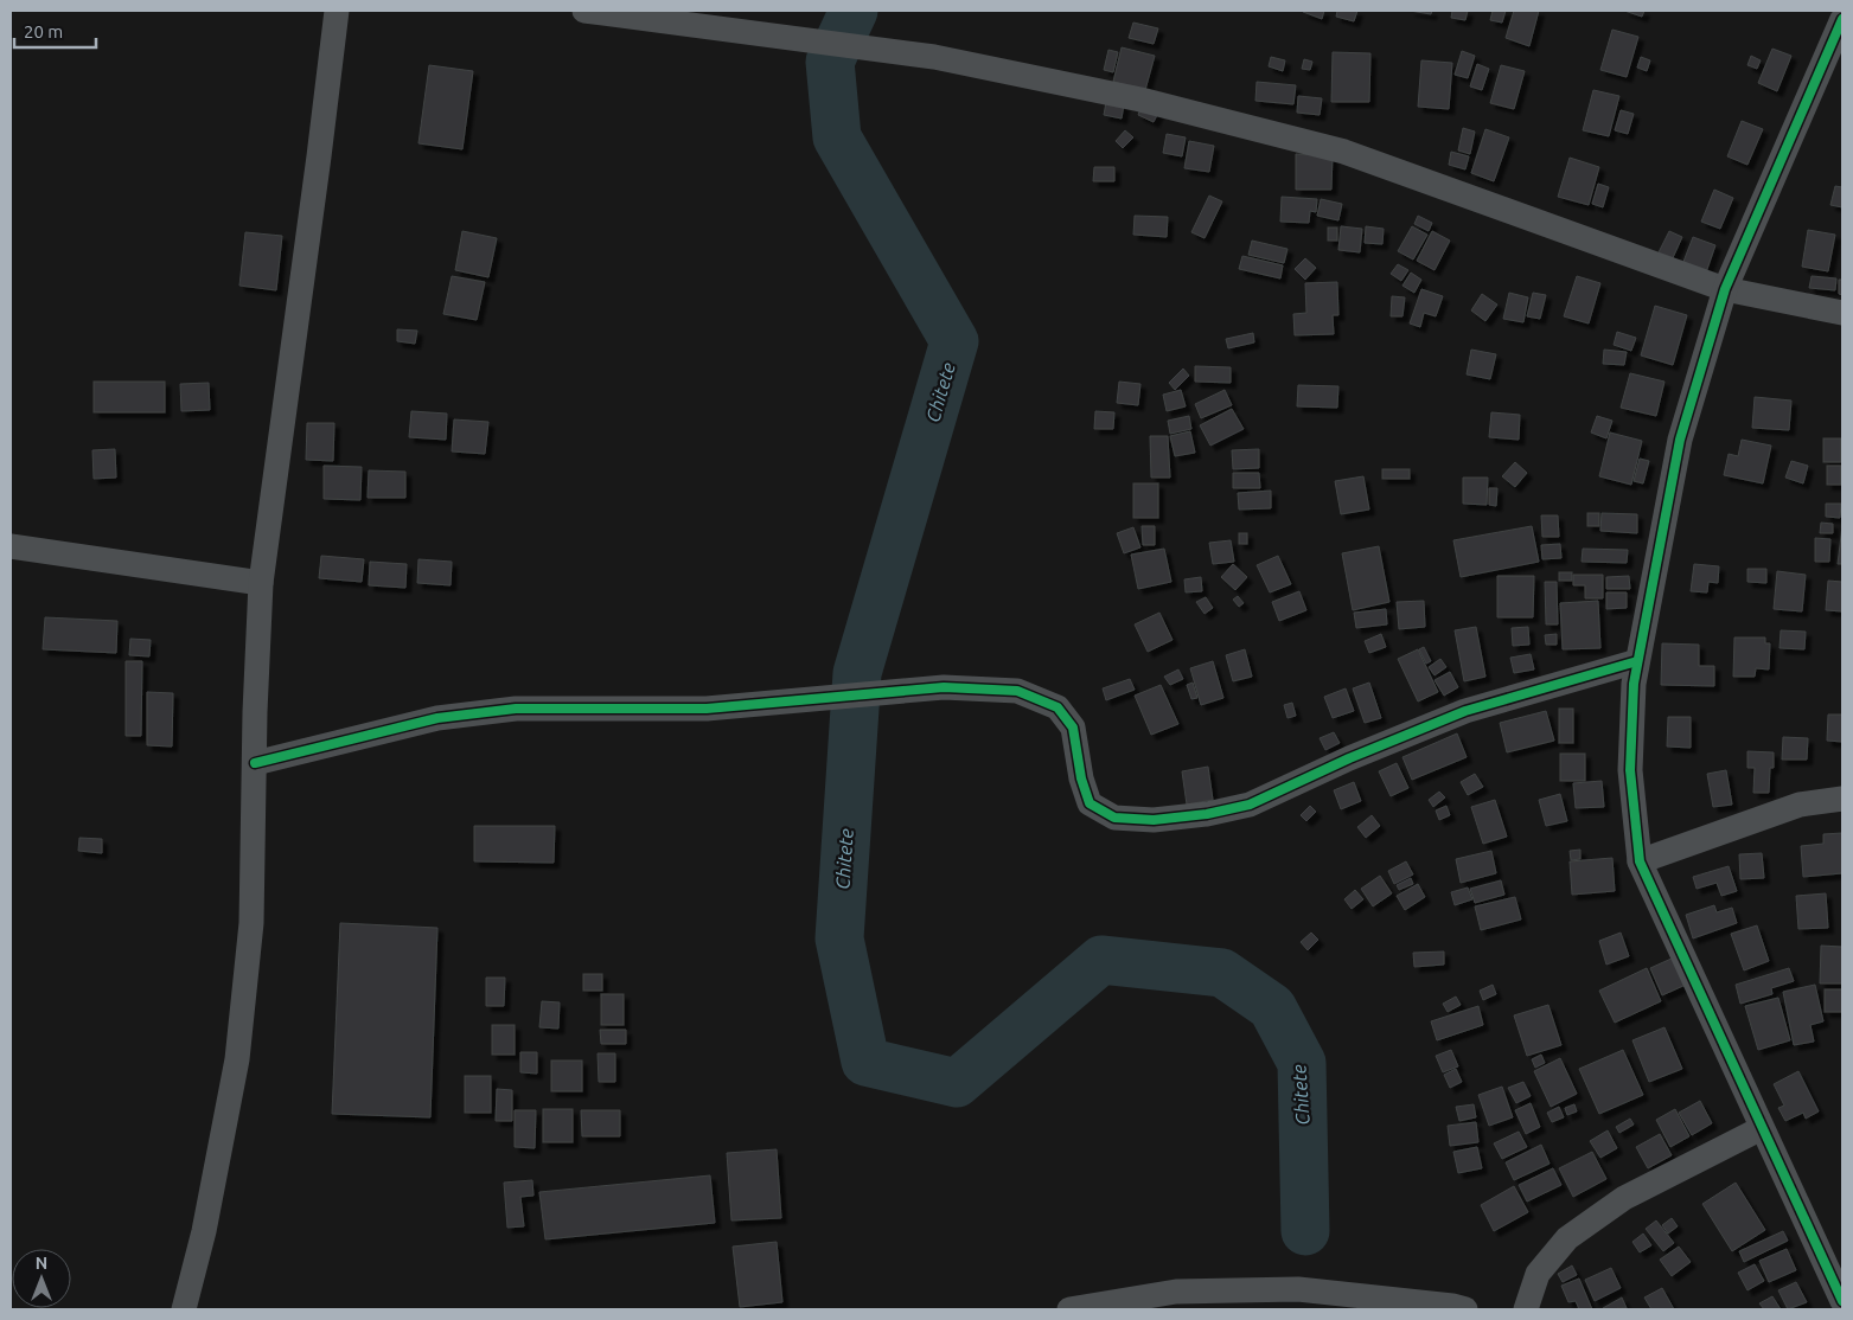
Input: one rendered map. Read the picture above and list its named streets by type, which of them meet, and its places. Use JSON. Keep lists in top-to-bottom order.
{
  "water": ["Chitete"],
  "scale_bar": "20 m",
  "north": "top"
}
